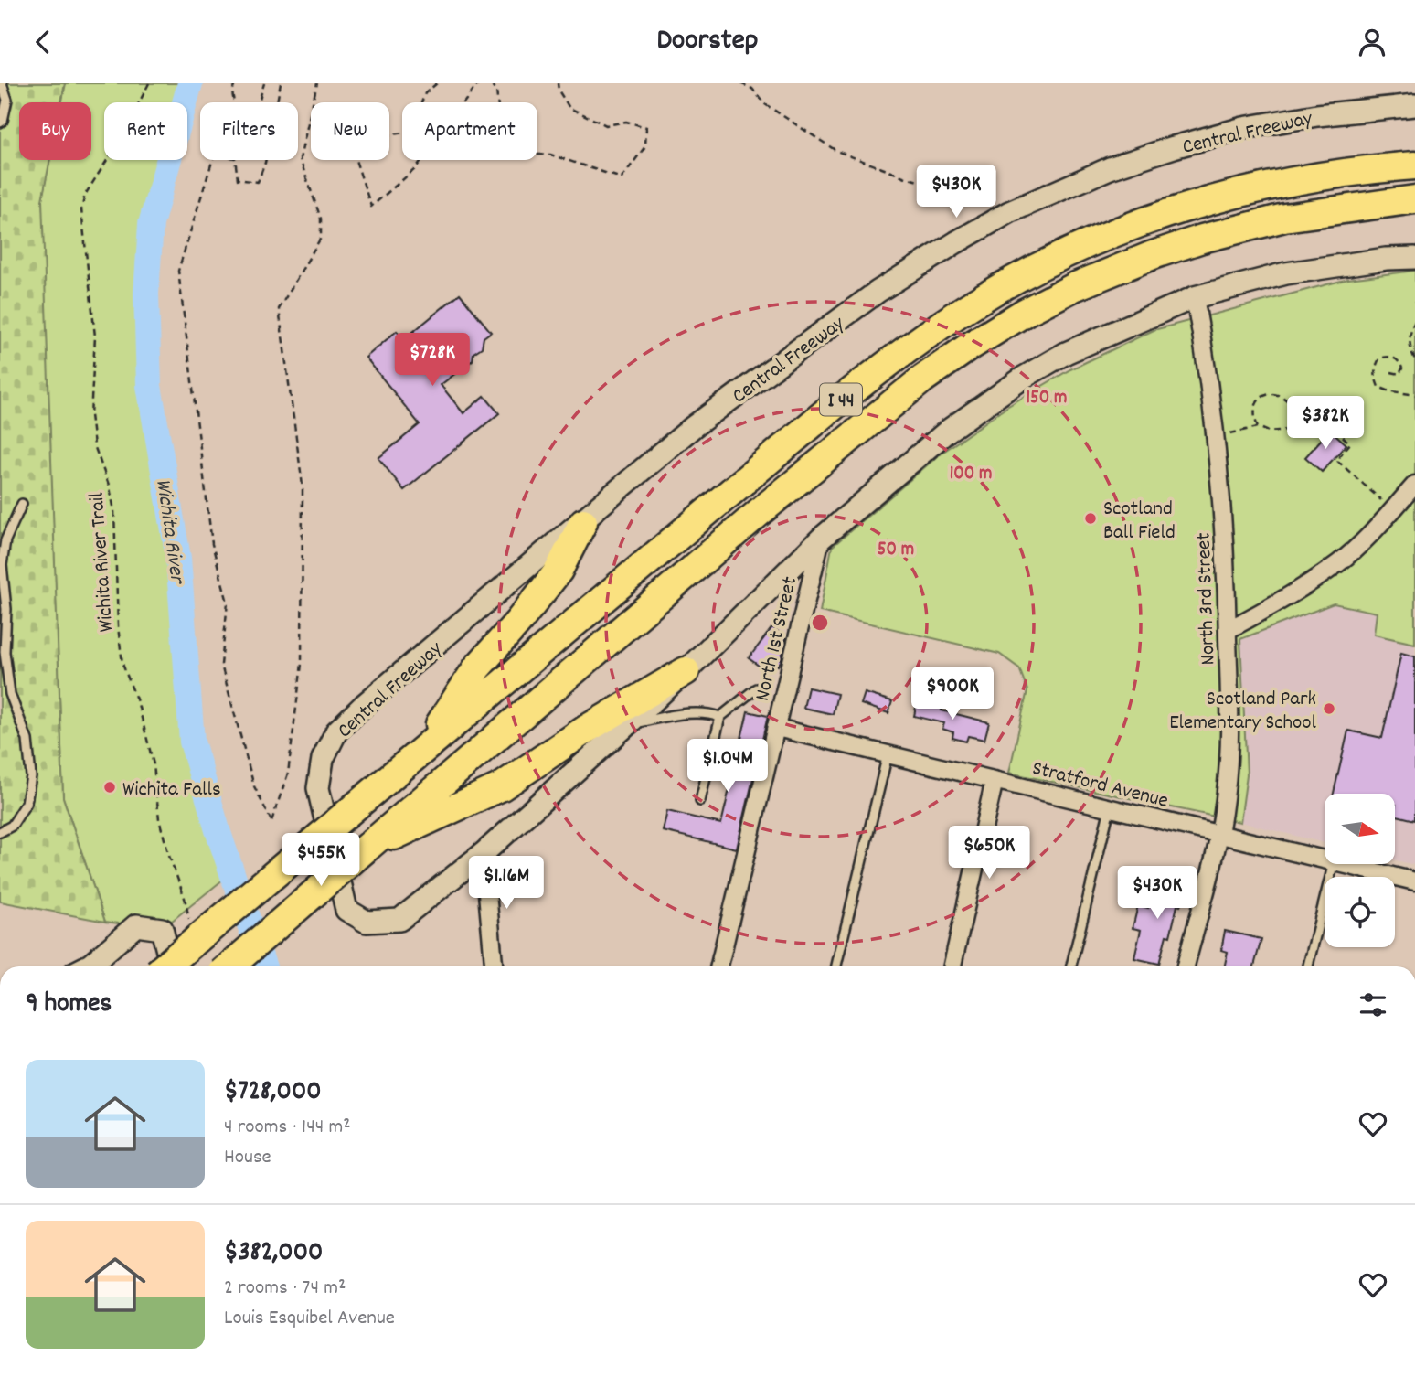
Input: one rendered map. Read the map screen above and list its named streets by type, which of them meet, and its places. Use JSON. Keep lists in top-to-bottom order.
{
  "streets": {
    "highway": ["I 44"],
    "main road": ["Central Freeway"],
    "street": ["North 3rd Street", "North 1st Street", "Stratford Avenue"],
    "path": ["Wichita River Trail"]
  },
  "crossings": [
    ["Central Freeway", "North 3rd Street"],
    ["Central Freeway", "North 1st Street"],
    ["North 3rd Street", "Stratford Avenue"],
    ["North 1st Street", "Stratford Avenue"]
  ],
  "water": ["Wichita River"],
  "places": ["Scotland Ball Field", "Scotland Park Elementary School", "Wichita Falls"],
  "north": "right",
  "page": {
    "header": "Doorstep",
    "chip": [
      "Buy",
      "Rent",
      "Filters",
      "New",
      "Apartment"
    ],
    "price": [
      "$430K",
      "$728K",
      "$382K",
      "$900K",
      "$1.04M",
      "$650K",
      "$455K",
      "$1.16M",
      "$430K"
    ],
    "heading": "9 homes",
    "list": [
      {
        "name": "$728,000",
        "note": "4 rooms · 144 m² · House"
      },
      {
        "name": "$382,000",
        "note": "2 rooms · 74 m² · Louis Esquibel Avenue"
      }
    ]
  },
  "rings": ["150 m", "100 m", "50 m"]
}
